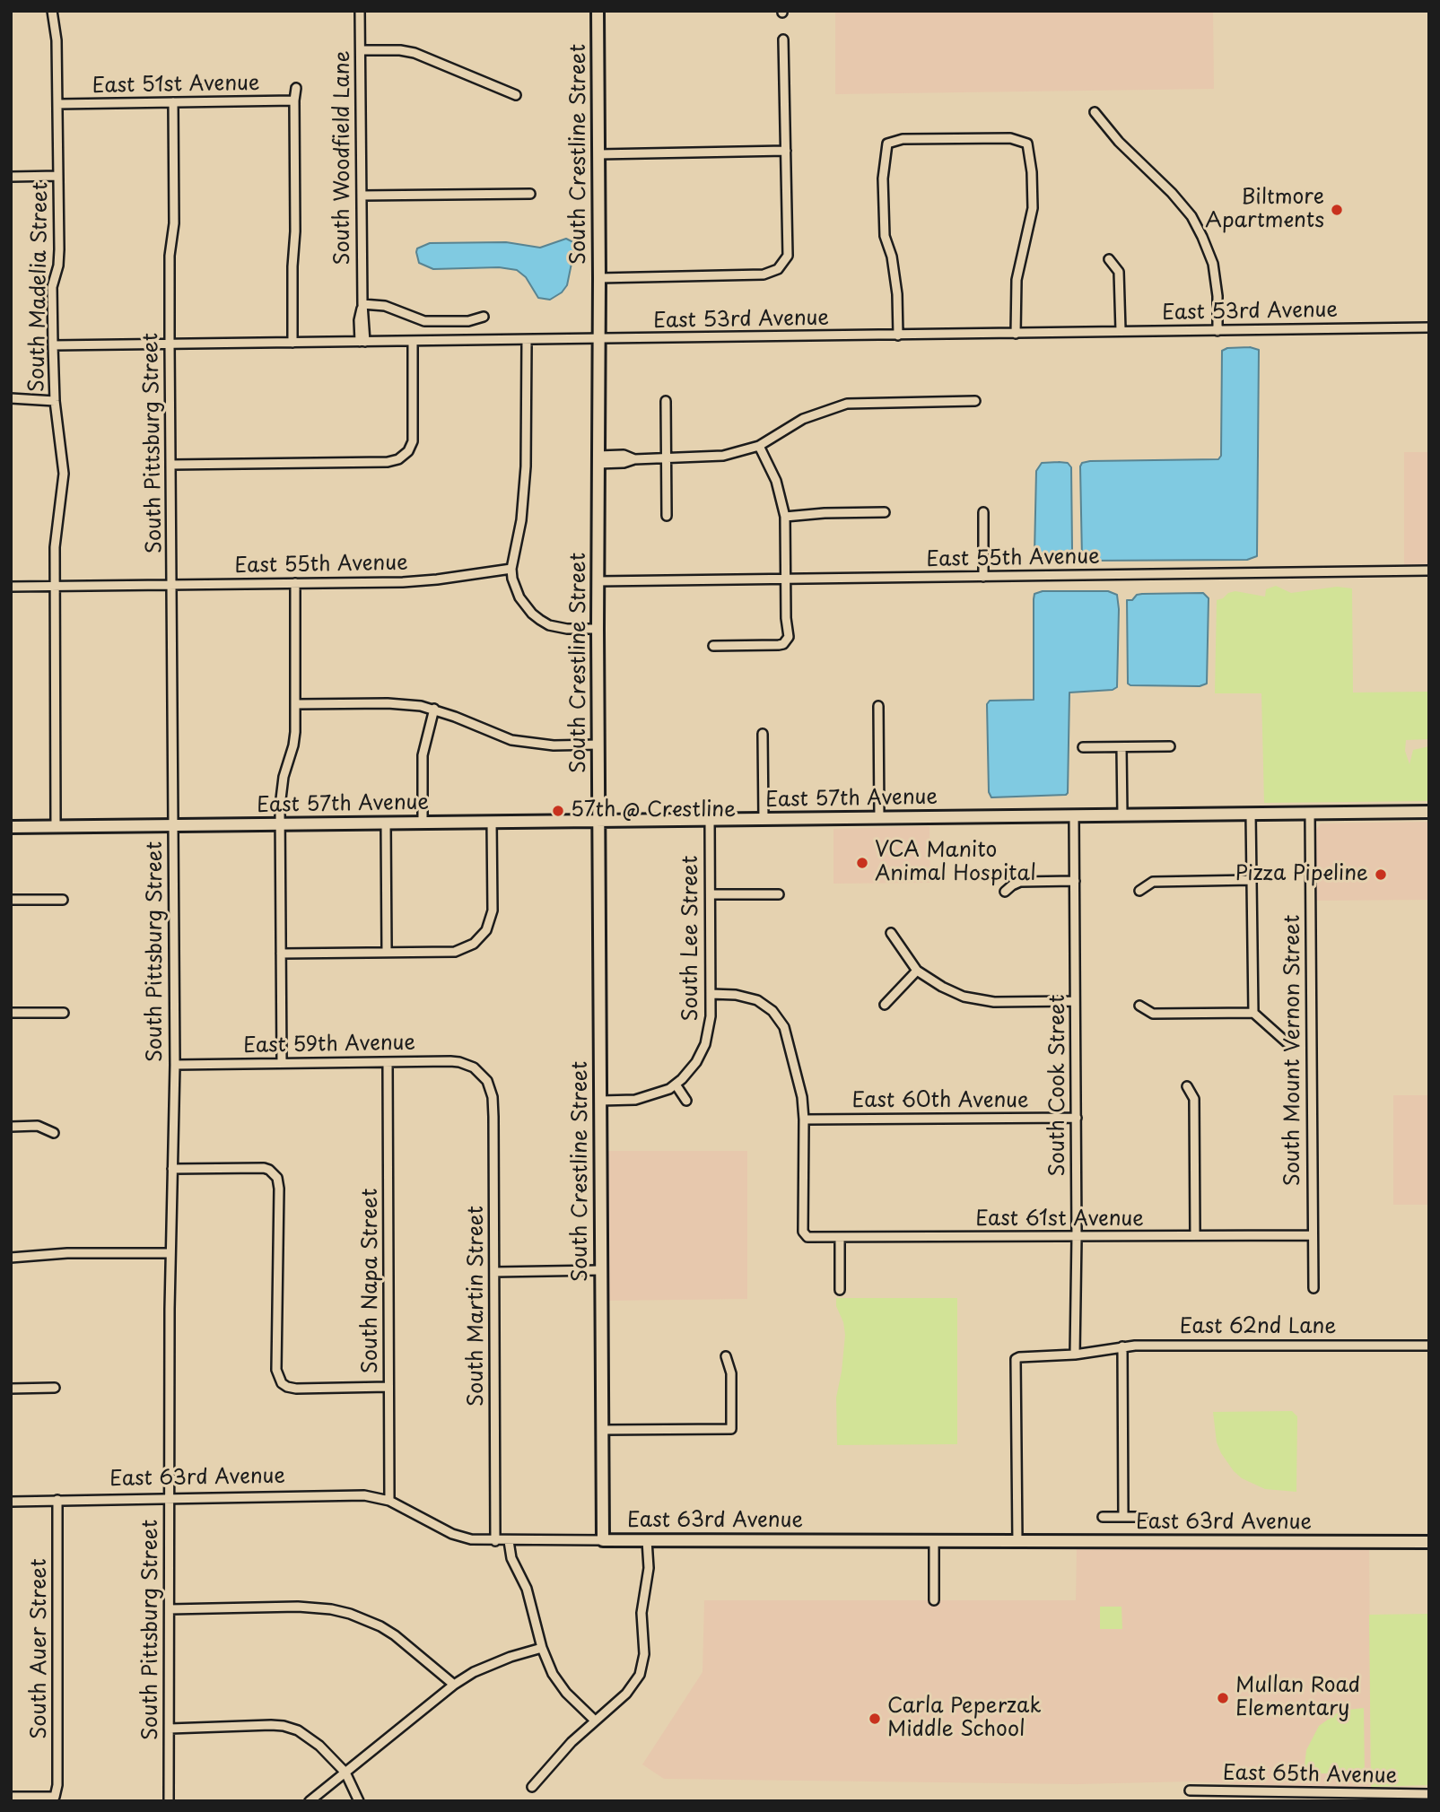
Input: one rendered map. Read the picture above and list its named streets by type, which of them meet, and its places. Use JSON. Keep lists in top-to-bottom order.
{
  "streets": {
    "street": [
      "East 51st Avenue",
      "South Crestline Street",
      "South Woodfield Lane",
      "South Madelia Street",
      "East 53rd Avenue",
      "South Pittsburg Street",
      "East 55th Avenue",
      "East 57th Avenue",
      "South Lee Street",
      "East 59th Avenue",
      "South Mount Vernon Street",
      "South Cook Street",
      "East 60th Avenue",
      "East 61st Avenue",
      "South Napa Street",
      "South Martin Street",
      "East 62nd Lane",
      "East 63rd Avenue",
      "South Auer Street",
      "East 65th Avenue"
    ]
  },
  "crossings": [
    ["East 51st Avenue", "South Madelia Street"],
    ["East 51st Avenue", "South Pittsburg Street"],
    ["South Crestline Street", "East 53rd Avenue"],
    ["South Crestline Street", "East 55th Avenue"],
    ["South Crestline Street", "East 57th Avenue"],
    ["South Crestline Street", "South Lee Street"],
    ["South Crestline Street", "East 63rd Avenue"],
    ["South Woodfield Lane", "East 53rd Avenue"],
    ["South Madelia Street", "East 53rd Avenue"],
    ["South Madelia Street", "East 55th Avenue"],
    ["South Madelia Street", "East 57th Avenue"],
    ["East 53rd Avenue", "South Pittsburg Street"],
    ["South Pittsburg Street", "East 55th Avenue"],
    ["South Pittsburg Street", "East 57th Avenue"],
    ["South Pittsburg Street", "East 59th Avenue"],
    ["South Pittsburg Street", "East 63rd Avenue"],
    ["East 57th Avenue", "South Lee Street"],
    ["East 57th Avenue", "South Mount Vernon Street"],
    ["East 57th Avenue", "South Cook Street"],
    ["East 59th Avenue", "South Napa Street"],
    ["East 59th Avenue", "South Martin Street"],
    ["South Mount Vernon Street", "East 61st Avenue"],
    ["South Cook Street", "East 60th Avenue"],
    ["South Cook Street", "East 61st Avenue"],
    ["South Cook Street", "East 62nd Lane"],
    ["East 60th Avenue", "East 61st Avenue"],
    ["South Napa Street", "East 63rd Avenue"],
    ["South Martin Street", "East 63rd Avenue"],
    ["East 62nd Lane", "East 63rd Avenue"],
    ["East 63rd Avenue", "South Auer Street"]
  ],
  "places": [
    "Biltmore Apartments",
    "57th @ Crestline",
    "VCA Manito Animal Hospital",
    "Pizza Pipeline",
    "Mullan Road Elementary",
    "Carla Peperzak Middle School"
  ]
}
